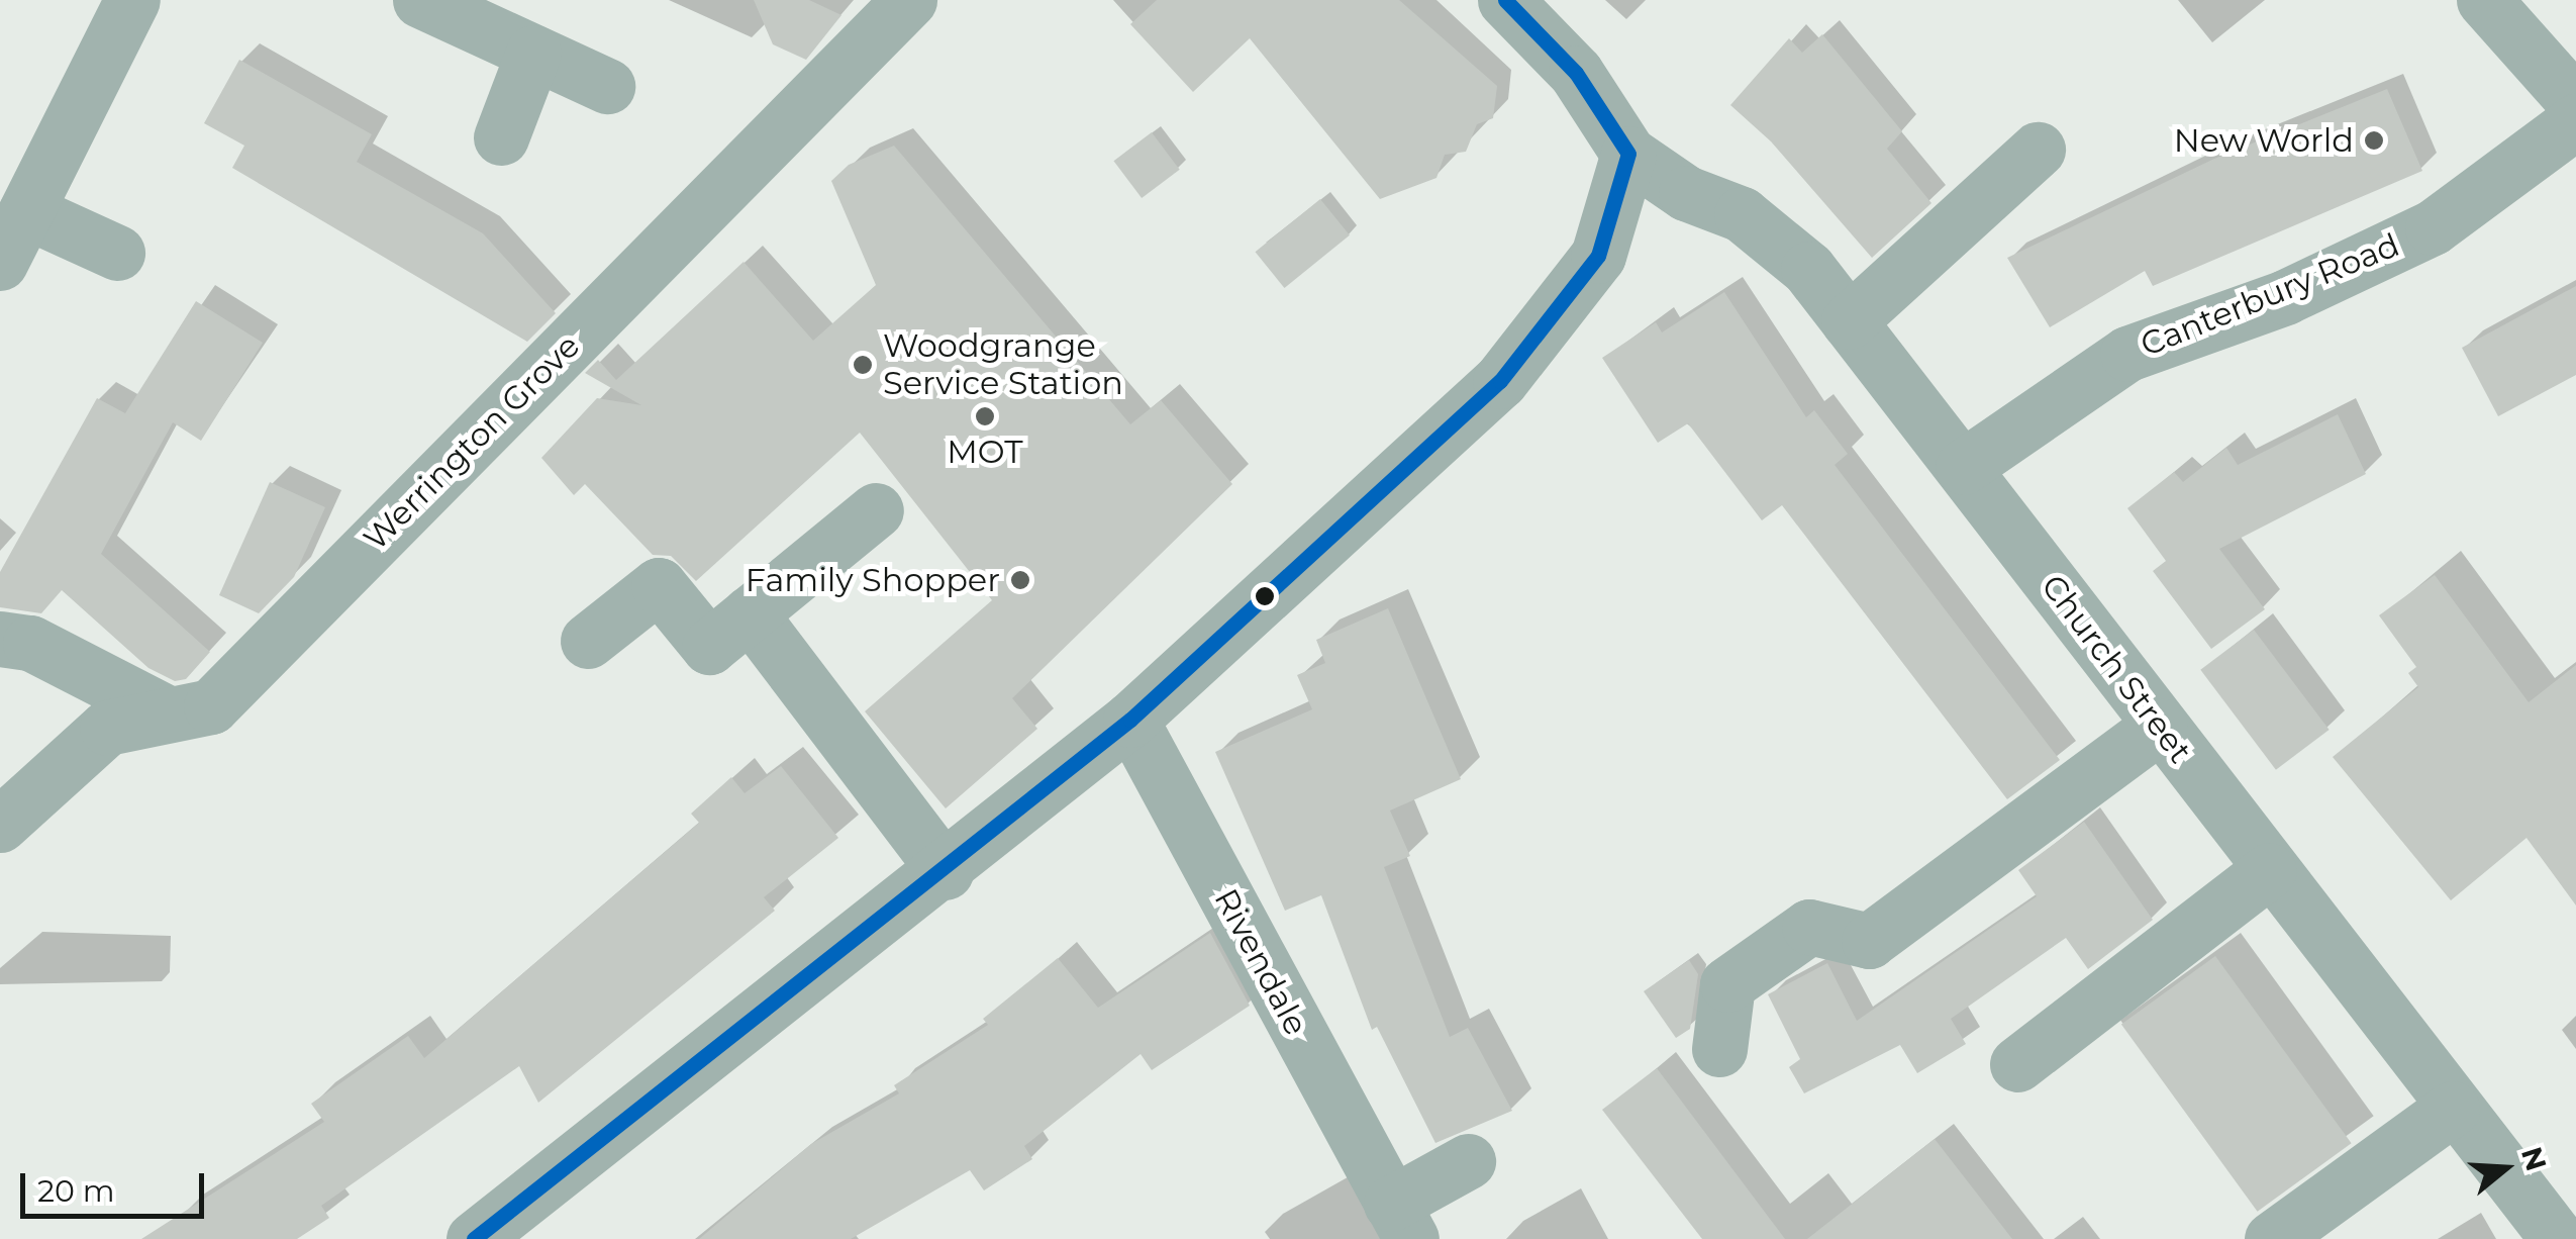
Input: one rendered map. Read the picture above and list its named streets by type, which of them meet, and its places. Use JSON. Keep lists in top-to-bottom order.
{
  "streets": {
    "street": [
      "Canterbury Road",
      "Werrington Grove",
      "Church Street",
      "Rivendale"
    ]
  },
  "crossings": [
    ["Canterbury Road", "Church Street"]
  ],
  "places": [
    "New World",
    "Woodgrange Service Station",
    "MOT",
    "Family Shopper"
  ],
  "scale_bar": "20 m",
  "north": "right"
}
